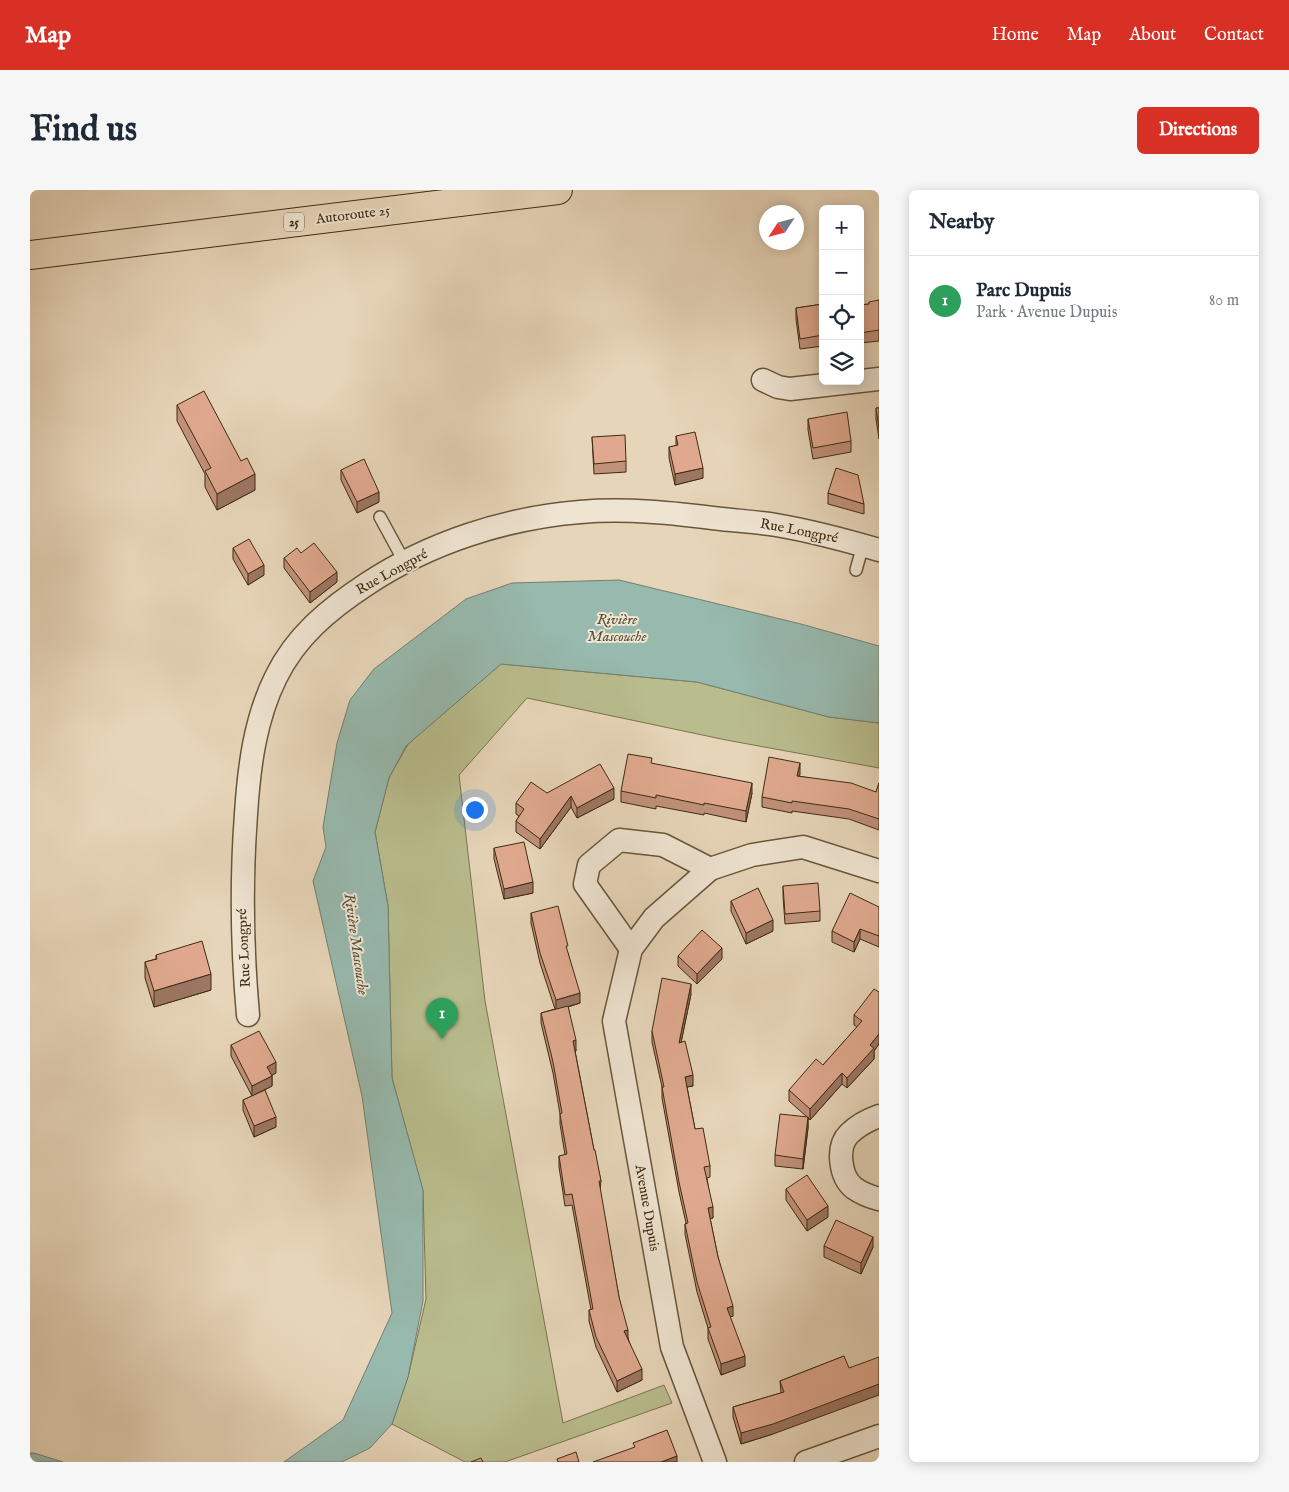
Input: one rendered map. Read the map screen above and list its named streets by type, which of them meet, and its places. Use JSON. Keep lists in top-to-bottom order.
{
  "streets": {
    "highway": ["Autoroute 25", "25"],
    "street": ["Rue Longpré", "Avenue Dupuis"]
  },
  "water": ["Rivière Mascouche"],
  "north": "bottom left",
  "page": {
    "header": "Map",
    "nav": [
      "Home",
      "Map",
      "About",
      "Contact"
    ],
    "buttons": "Directions",
    "title": "Find us",
    "heading": "Nearby",
    "map_buttons": ["+", "−"],
    "list": [
      {
        "mark": "1",
        "name": "Parc Dupuis",
        "note": "Park · Avenue Dupuis",
        "value": "80 m"
      }
    ],
    "pins": "1"
  }
}
